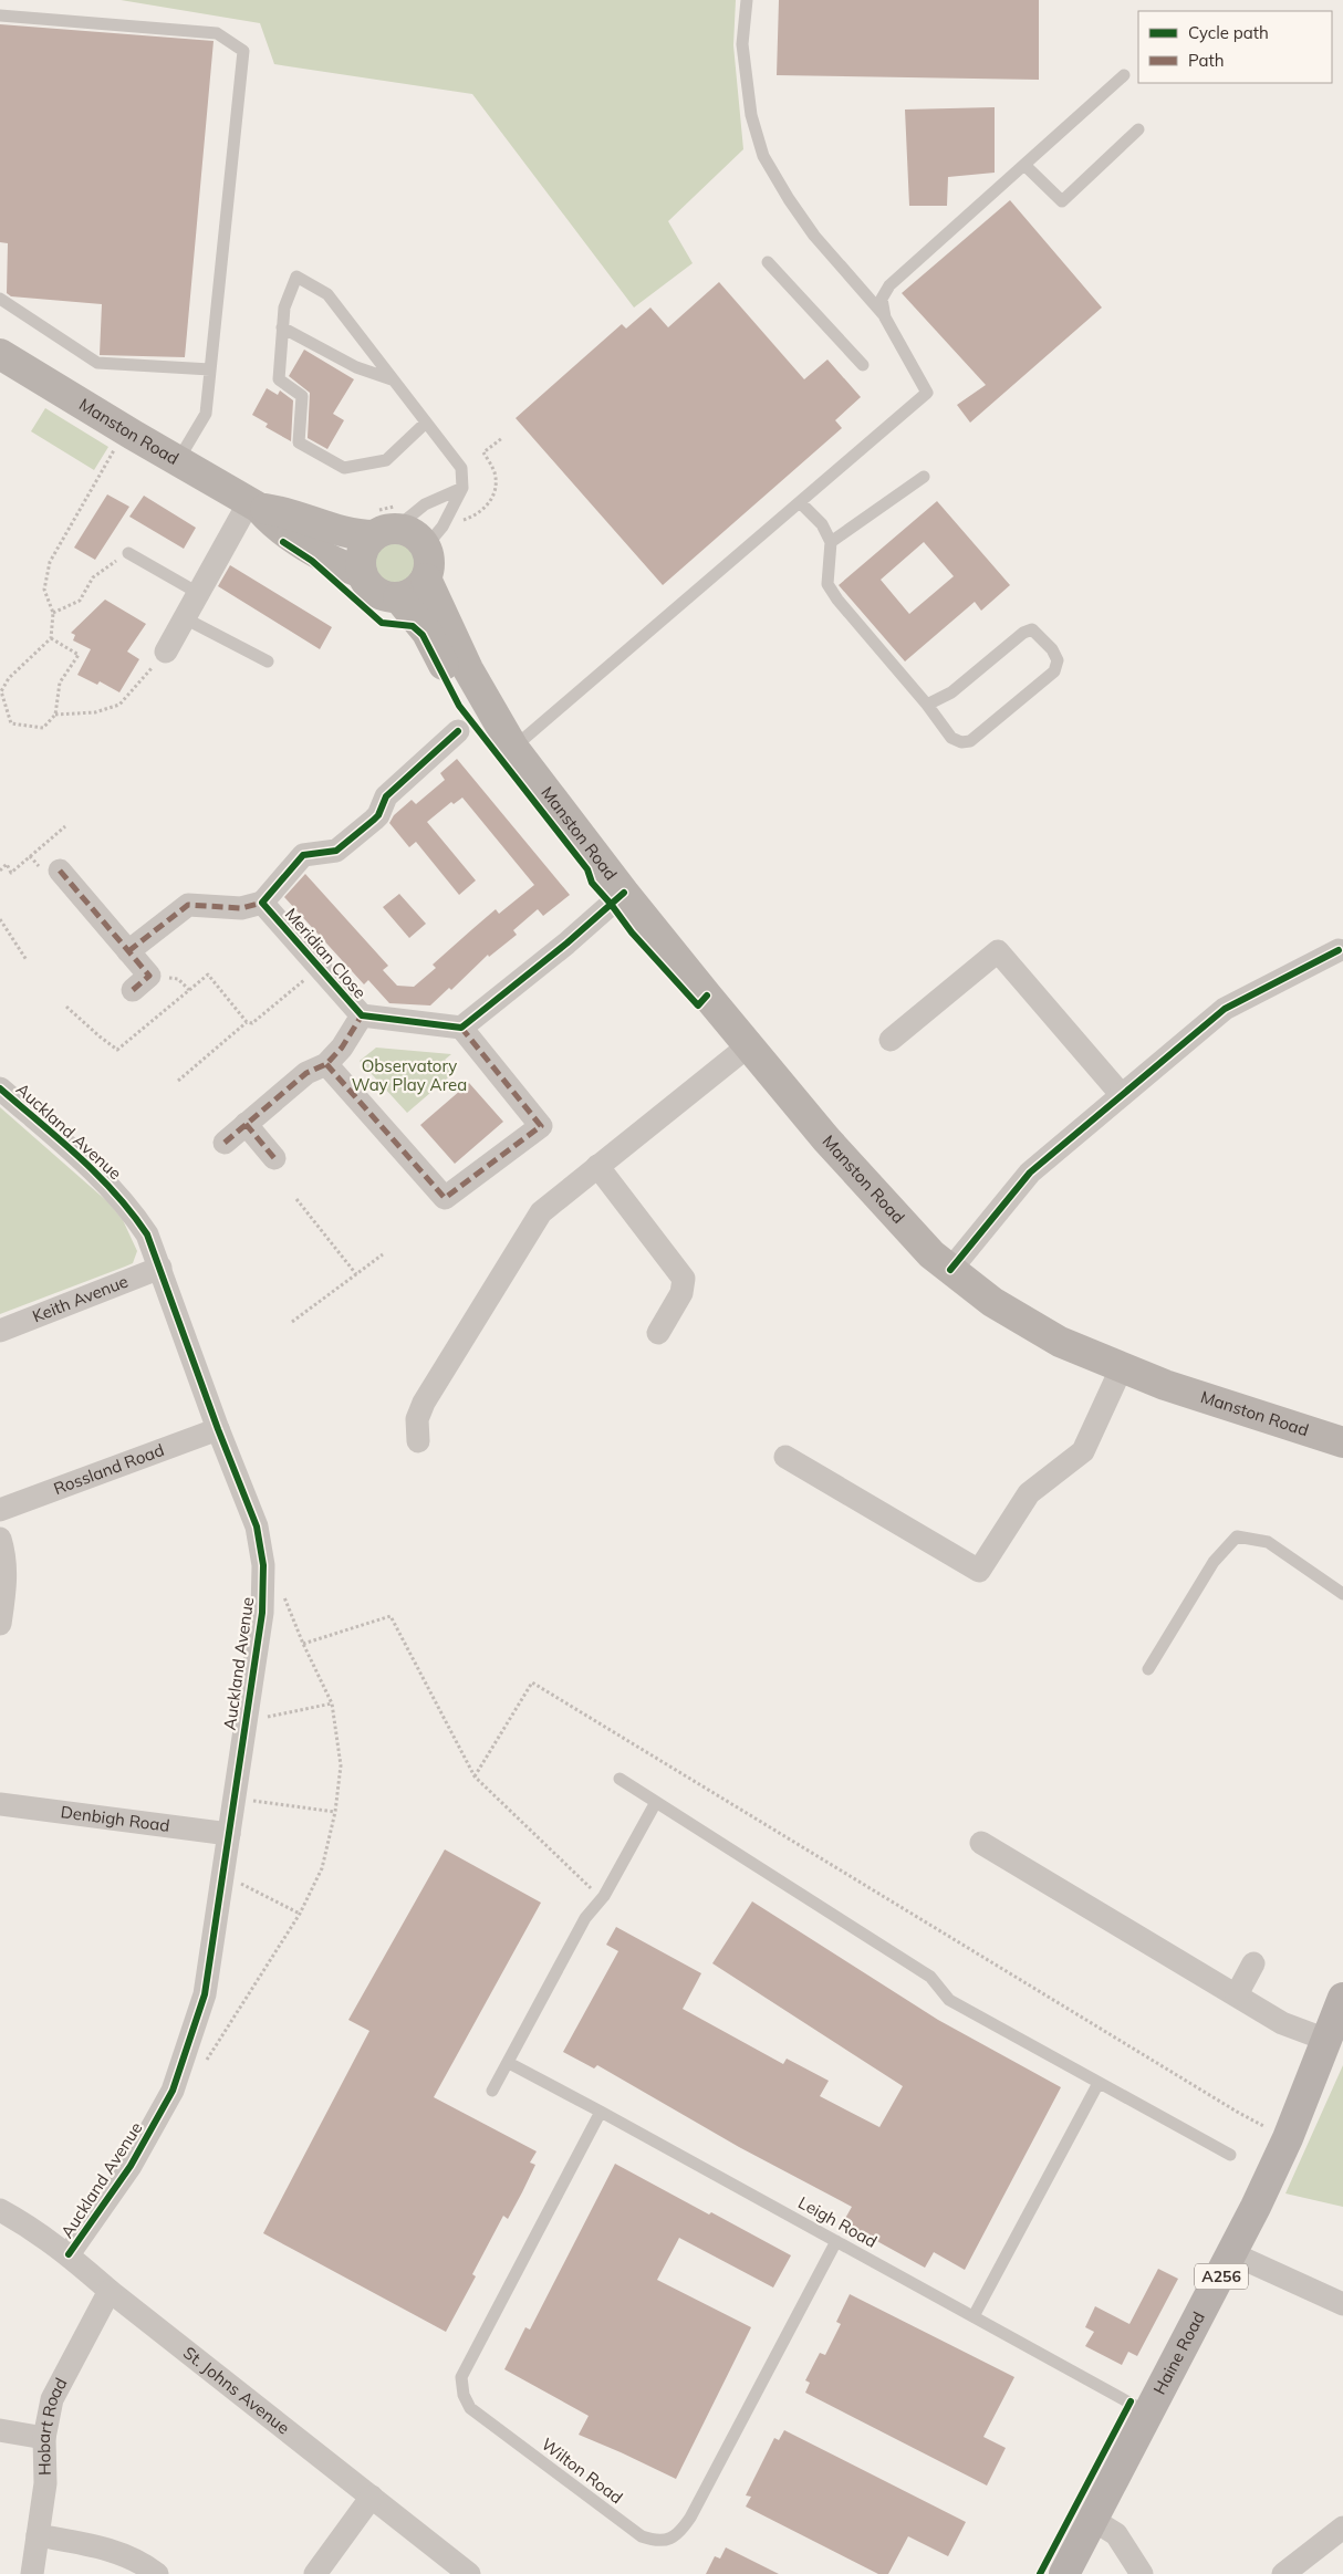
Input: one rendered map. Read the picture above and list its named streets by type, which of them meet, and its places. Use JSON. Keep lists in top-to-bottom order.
{
  "streets": {
    "main road": ["Manston Road", "A256", "Haine Road"],
    "street": [
      "Meridian Close",
      "Auckland Avenue",
      "Keith Avenue",
      "Rossland Road",
      "Denbigh Road",
      "St. Johns Avenue",
      "Hobart Road"
    ],
    "lane": ["Leigh Road", "Wilton Road"]
  },
  "crossings": [
    ["Auckland Avenue", "Keith Avenue"],
    ["Auckland Avenue", "Rossland Road"],
    ["Auckland Avenue", "Denbigh Road"],
    ["Auckland Avenue", "St. Johns Avenue"],
    ["Leigh Road", "Haine Road"],
    ["Leigh Road", "Wilton Road"],
    ["St. Johns Avenue", "Hobart Road"]
  ],
  "parks": ["Observatory Way Play Area"],
  "legend": ["Cycle path", "Path"]
}
